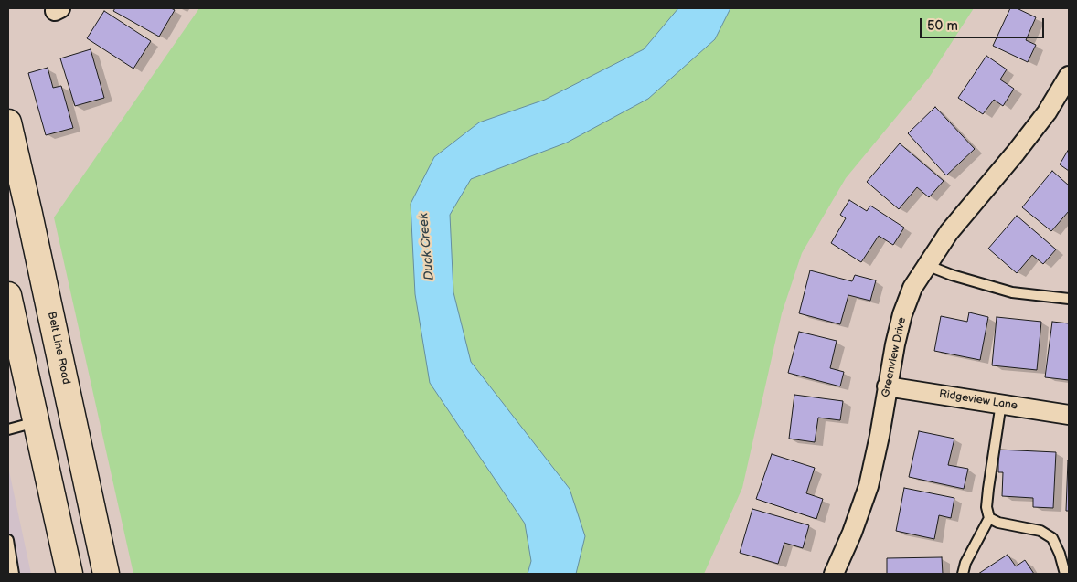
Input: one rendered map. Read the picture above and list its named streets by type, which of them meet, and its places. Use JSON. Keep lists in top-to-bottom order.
{
  "streets": {
    "main road": ["Belt Line Road"],
    "street": ["Greenview Drive", "Ridgeview Lane"]
  },
  "crossings": [
    ["Greenview Drive", "Ridgeview Lane"]
  ],
  "water": ["Duck Creek"],
  "scale_bar": "50 m"
}
